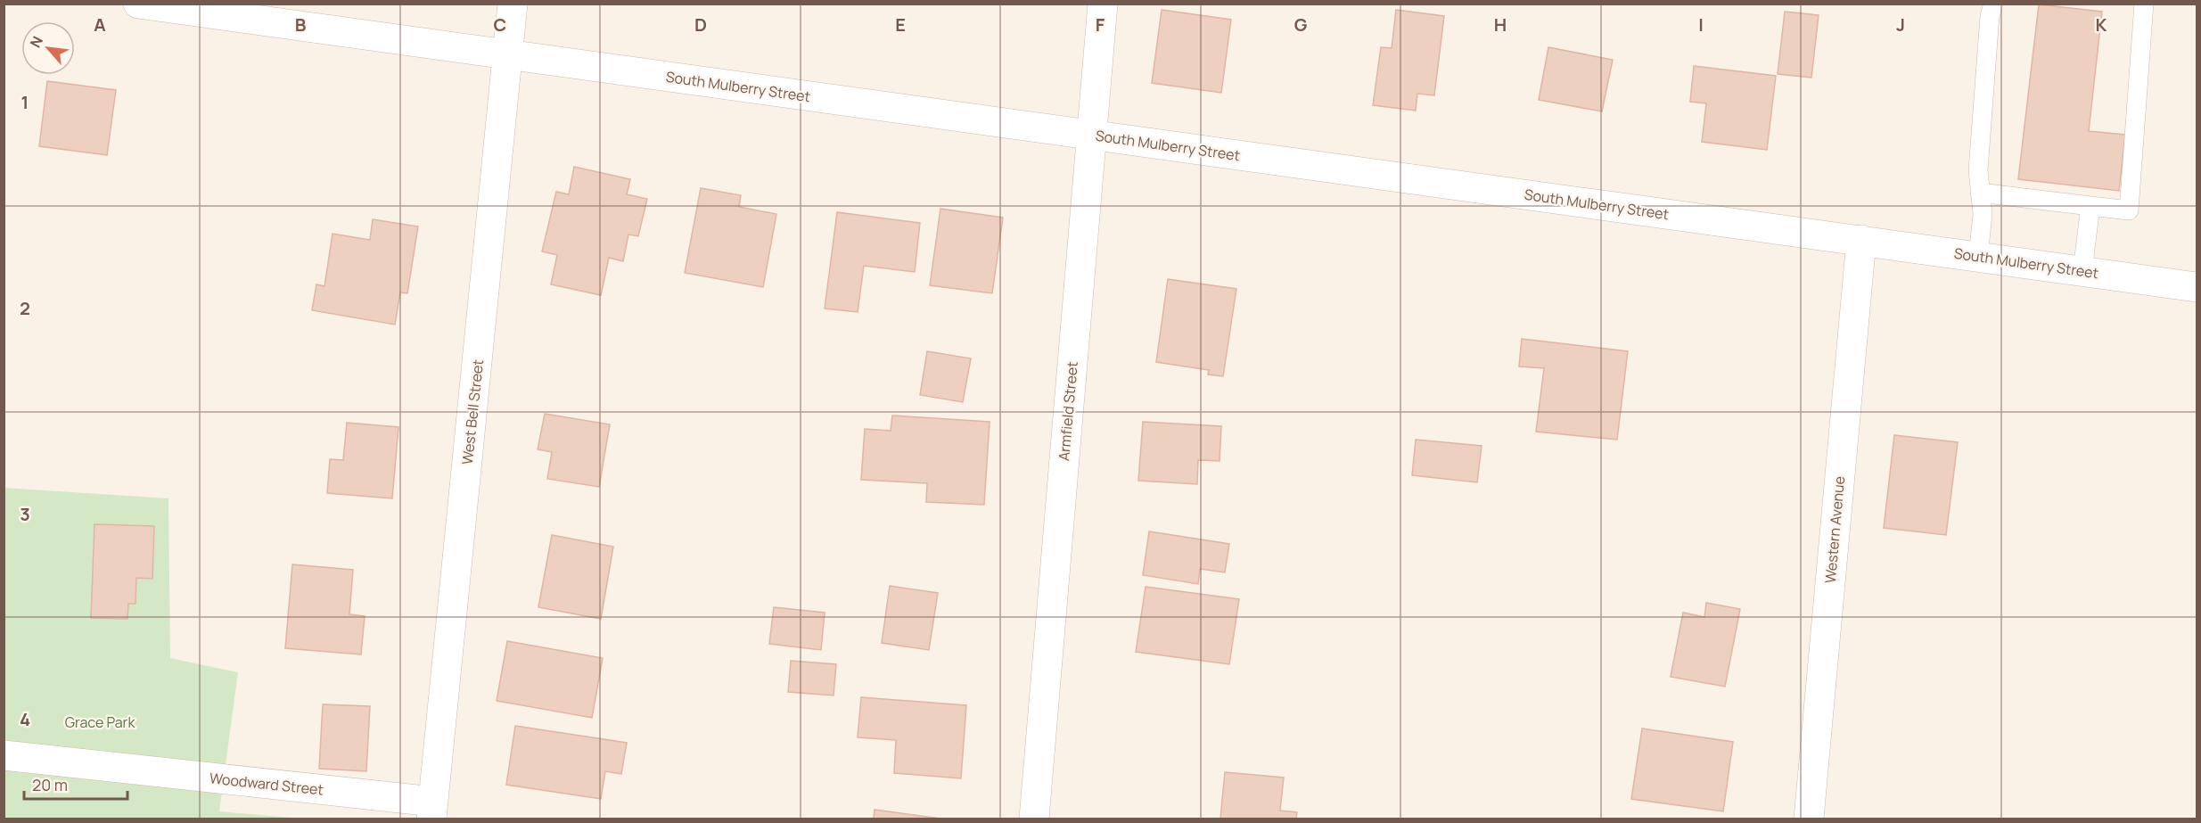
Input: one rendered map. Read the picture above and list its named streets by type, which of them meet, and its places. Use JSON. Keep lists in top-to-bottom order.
{
  "streets": {
    "street": [
      "South Mulberry Street",
      "Armfield Street",
      "West Bell Street",
      "Western Avenue",
      "Woodward Street"
    ]
  },
  "crossings": [
    ["South Mulberry Street", "Armfield Street"],
    ["South Mulberry Street", "West Bell Street"],
    ["South Mulberry Street", "Western Avenue"],
    ["West Bell Street", "Woodward Street"]
  ],
  "parks": ["Grace Park"],
  "scale_bar": "20 m",
  "north": "top left",
  "grid": {
    "columns": [
      "A",
      "B",
      "C",
      "D",
      "E",
      "F",
      "G",
      "H",
      "I",
      "J",
      "K"
    ],
    "rows": [
      "1",
      "2",
      "3",
      "4"
    ]
  }
}
